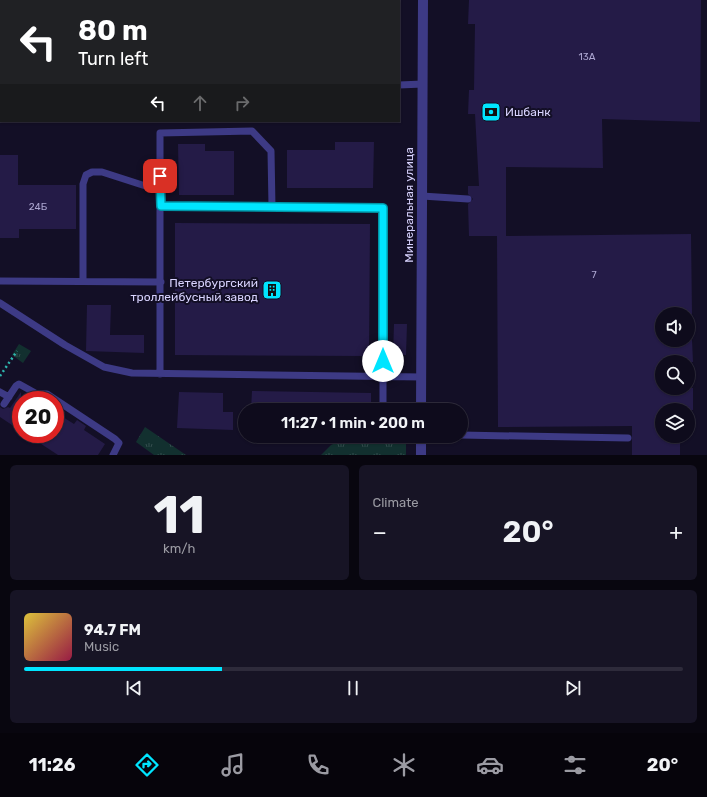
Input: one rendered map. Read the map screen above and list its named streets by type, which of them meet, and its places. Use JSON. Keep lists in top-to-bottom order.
{
  "streets": {
    "street": ["Минеральная улица"]
  },
  "places": {
    "bank": ["Ишбанк"],
    "building": ["Петербургский троллейбусный завод"]
  },
  "house_numbers": ["13А", "24Б", "7"],
  "page": {
    "turn": ["80 m", "Turn left"],
    "limit": "20",
    "trip": "11:27 · 1 min · 200 m",
    "tile": [
      ["11", "km/h"],
      "Climate"
    ],
    "heat": ["−", "20°", "+"],
    "song": ["94.7 FM", "Music"],
    "tabs": ["11:26", "20°"]
  }
}
